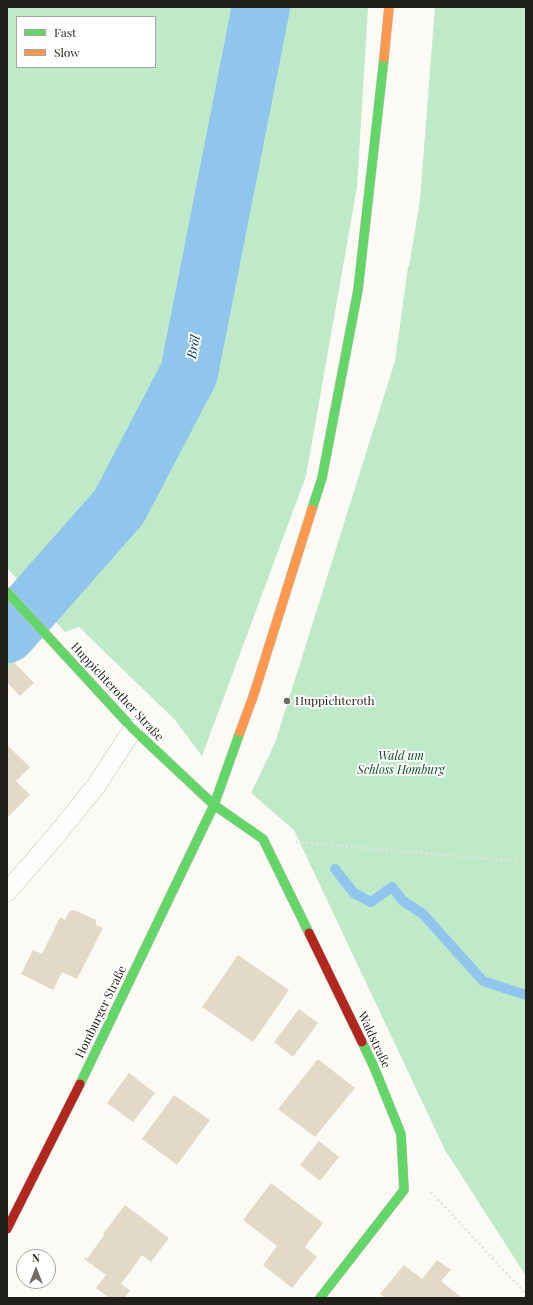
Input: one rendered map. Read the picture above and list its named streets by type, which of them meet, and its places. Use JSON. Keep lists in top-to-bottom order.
{
  "streets": {
    "main road": ["Huppichterother Straße", "Homburger Straße", "Waldstraße"]
  },
  "crossings": [
    ["Huppichterother Straße", "Homburger Straße"],
    ["Huppichterother Straße", "Waldstraße"],
    ["Homburger Straße", "Waldstraße"]
  ],
  "water": ["Bröl"],
  "parks": ["Wald um Schloss Homburg"],
  "places": ["Huppichteroth"],
  "legend": ["Fast", "Slow"],
  "north": "top"
}
